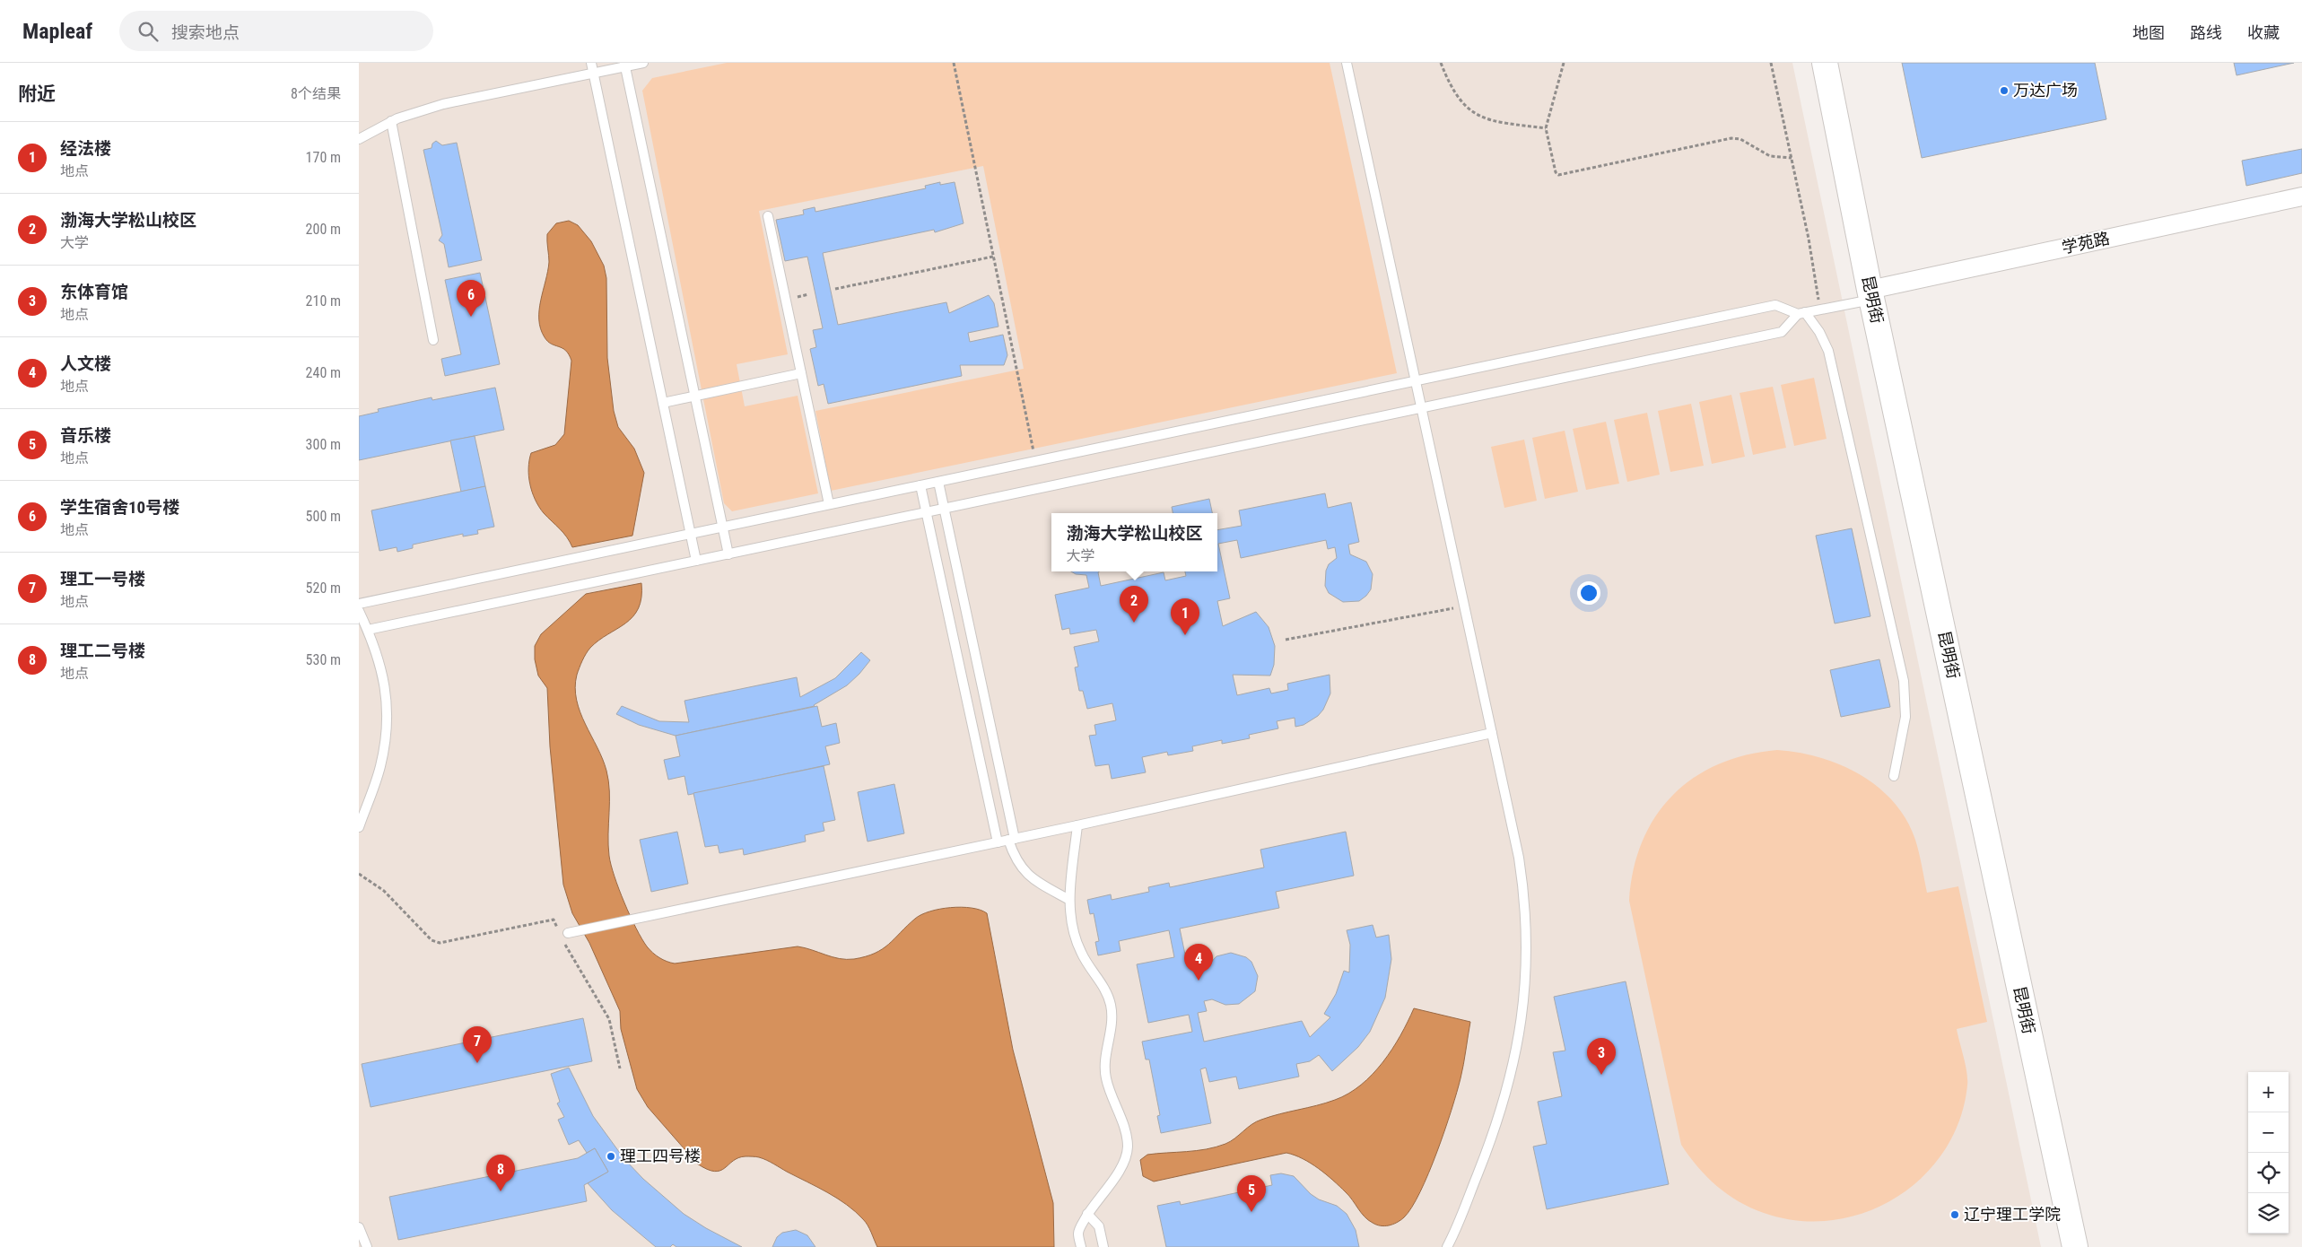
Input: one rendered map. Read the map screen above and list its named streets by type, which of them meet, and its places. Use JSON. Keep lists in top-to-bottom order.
{
  "streets": {
    "street": ["学苑路", "昆明街"]
  },
  "crossings": [
    ["学苑路", "昆明街"]
  ],
  "places": ["万达广场", "理工四号楼", "辽宁理工学院"],
  "page": {
    "header": "Mapleaf",
    "search": "搜索地点",
    "nav": ["地图", "路线", "收藏"],
    "heading": ["附近", "8个结果"],
    "list": [
      {
        "mark": "1",
        "name": "经法楼",
        "note": "地点",
        "value": "170 m"
      },
      {
        "mark": "2",
        "name": "渤海大学松山校区",
        "note": "大学",
        "value": "200 m"
      },
      {
        "mark": "3",
        "name": "东体育馆",
        "note": "地点",
        "value": "210 m"
      },
      {
        "mark": "4",
        "name": "人文楼",
        "note": "地点",
        "value": "240 m"
      },
      {
        "mark": "5",
        "name": "音乐楼",
        "note": "地点",
        "value": "300 m"
      },
      {
        "mark": "6",
        "name": "学生宿舍10号楼",
        "note": "地点",
        "value": "500 m"
      },
      {
        "mark": "7",
        "name": "理工一号楼",
        "note": "地点",
        "value": "520 m"
      },
      {
        "mark": "8",
        "name": "理工二号楼",
        "note": "地点",
        "value": "530 m"
      }
    ],
    "pins": [
      "6",
      "2",
      "1",
      "4",
      "7",
      "3",
      "8",
      "5"
    ],
    "popup": ["渤海大学松山校区", "大学"],
    "map_buttons": ["+", "−"]
  }
}
